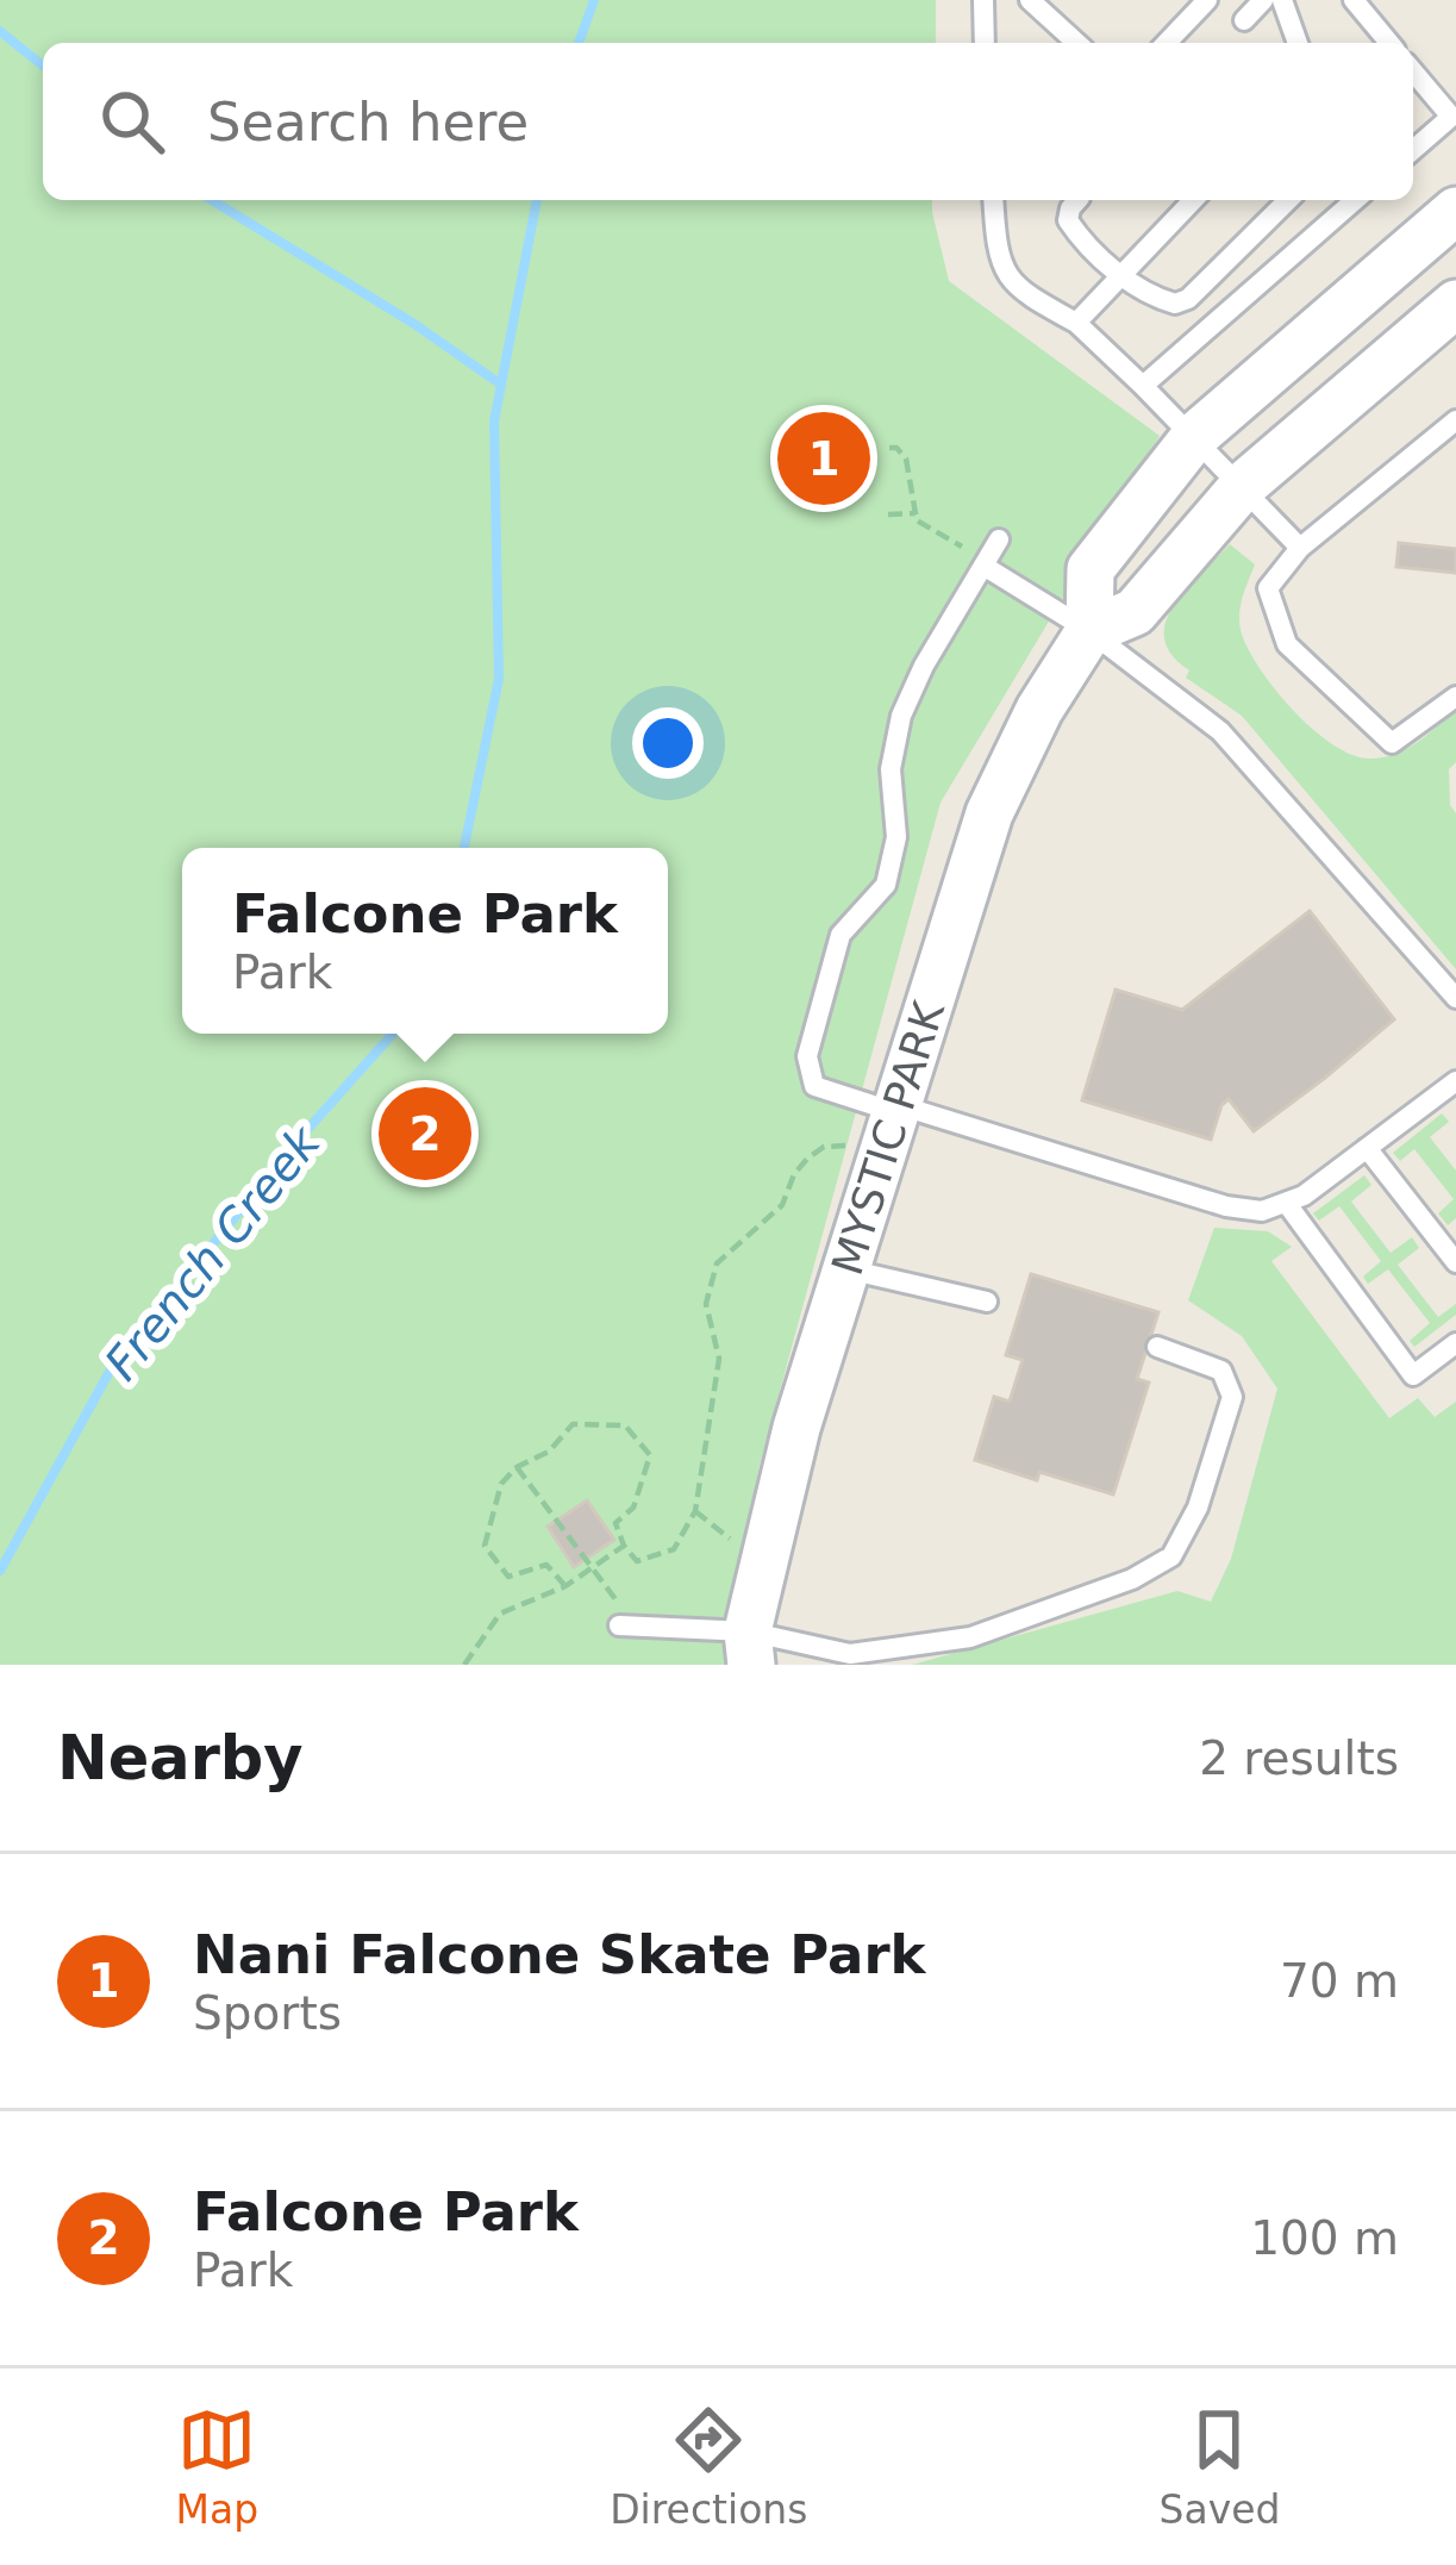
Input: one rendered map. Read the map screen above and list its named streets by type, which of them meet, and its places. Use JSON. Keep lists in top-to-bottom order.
{
  "streets": {
    "street": ["MYSTIC PARK"]
  },
  "water": ["French Creek"],
  "page": {
    "search": "Search here",
    "pins": ["1", "2"],
    "popup": ["Falcone Park", "Park"],
    "heading": ["Nearby", "2 results"],
    "list": [
      {
        "mark": "1",
        "name": "Nani Falcone Skate Park",
        "note": "Sports",
        "value": "70 m"
      },
      {
        "mark": "2",
        "name": "Falcone Park",
        "note": "Park",
        "value": "100 m"
      }
    ],
    "nav": ["Map", "Directions", "Saved"]
  }
}
